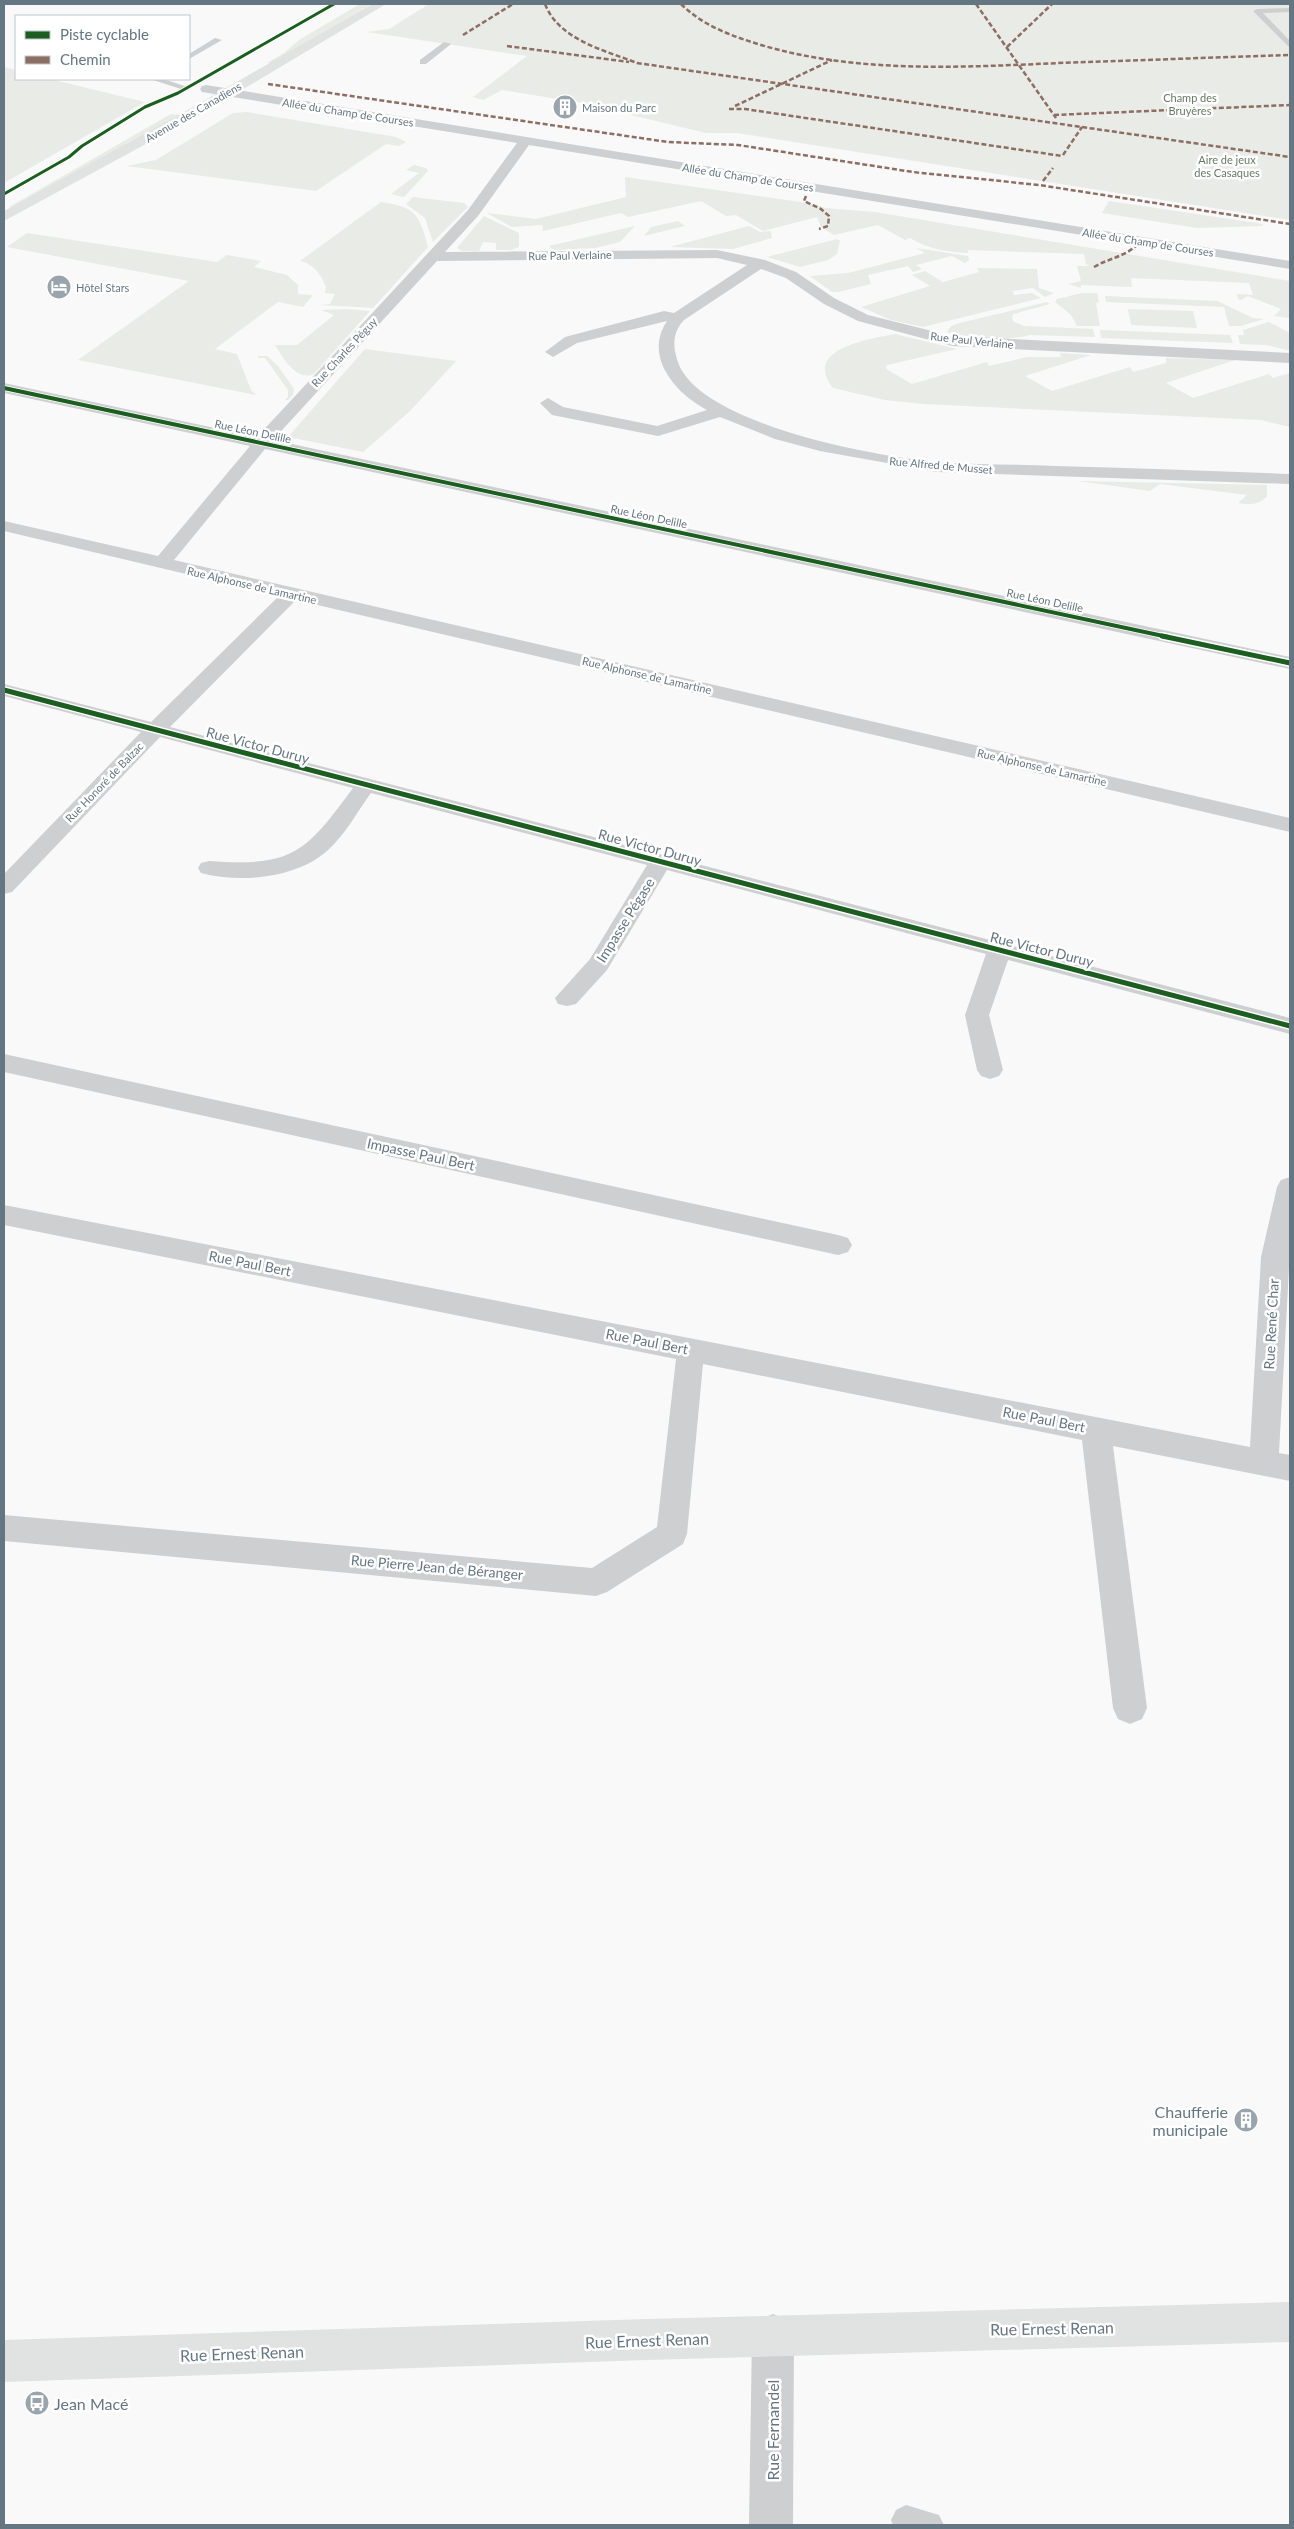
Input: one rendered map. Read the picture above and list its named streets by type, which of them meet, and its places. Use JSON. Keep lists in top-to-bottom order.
{
  "streets": {
    "main road": ["Avenue des Canadiens", "Rue Ernest Renan"],
    "street": [
      "Allée du Champ de Courses",
      "Rue Paul Verlaine",
      "Rue Charles Péguy",
      "Rue Léon Delille",
      "Rue Alfred de Musset",
      "Rue Alphonse de Lamartine",
      "Rue Victor Duruy",
      "Rue Honoré de Balzac",
      "Impasse Pégase",
      "Impasse Paul Bert",
      "Rue Paul Bert",
      "Rue René Char",
      "Rue Pierre Jean de Béranger",
      "Rue Fernandel"
    ]
  },
  "crossings": [
    ["Avenue des Canadiens", "Allée du Champ de Courses"],
    ["Allée du Champ de Courses", "Rue Charles Péguy"],
    ["Rue Paul Verlaine", "Rue Charles Péguy"],
    ["Rue Paul Verlaine", "Rue Alfred de Musset"],
    ["Rue Charles Péguy", "Rue Léon Delille"],
    ["Rue Charles Péguy", "Rue Alphonse de Lamartine"],
    ["Rue Alphonse de Lamartine", "Rue Honoré de Balzac"],
    ["Rue Victor Duruy", "Rue Honoré de Balzac"],
    ["Rue Victor Duruy", "Impasse Pégase"],
    ["Rue Paul Bert", "Rue René Char"],
    ["Rue Paul Bert", "Rue Pierre Jean de Béranger"],
    ["Rue Ernest Renan", "Rue Fernandel"]
  ],
  "parks": ["Champ des Bruyères", "Aire de jeux des Casaques"],
  "places": {
    "building": ["Maison du Parc", "Chaufferie municipale"],
    "hotel": ["Hôtel Stars"],
    "bus stop": ["Jean Macé"]
  },
  "legend": ["Piste cyclable", "Chemin"]
}
